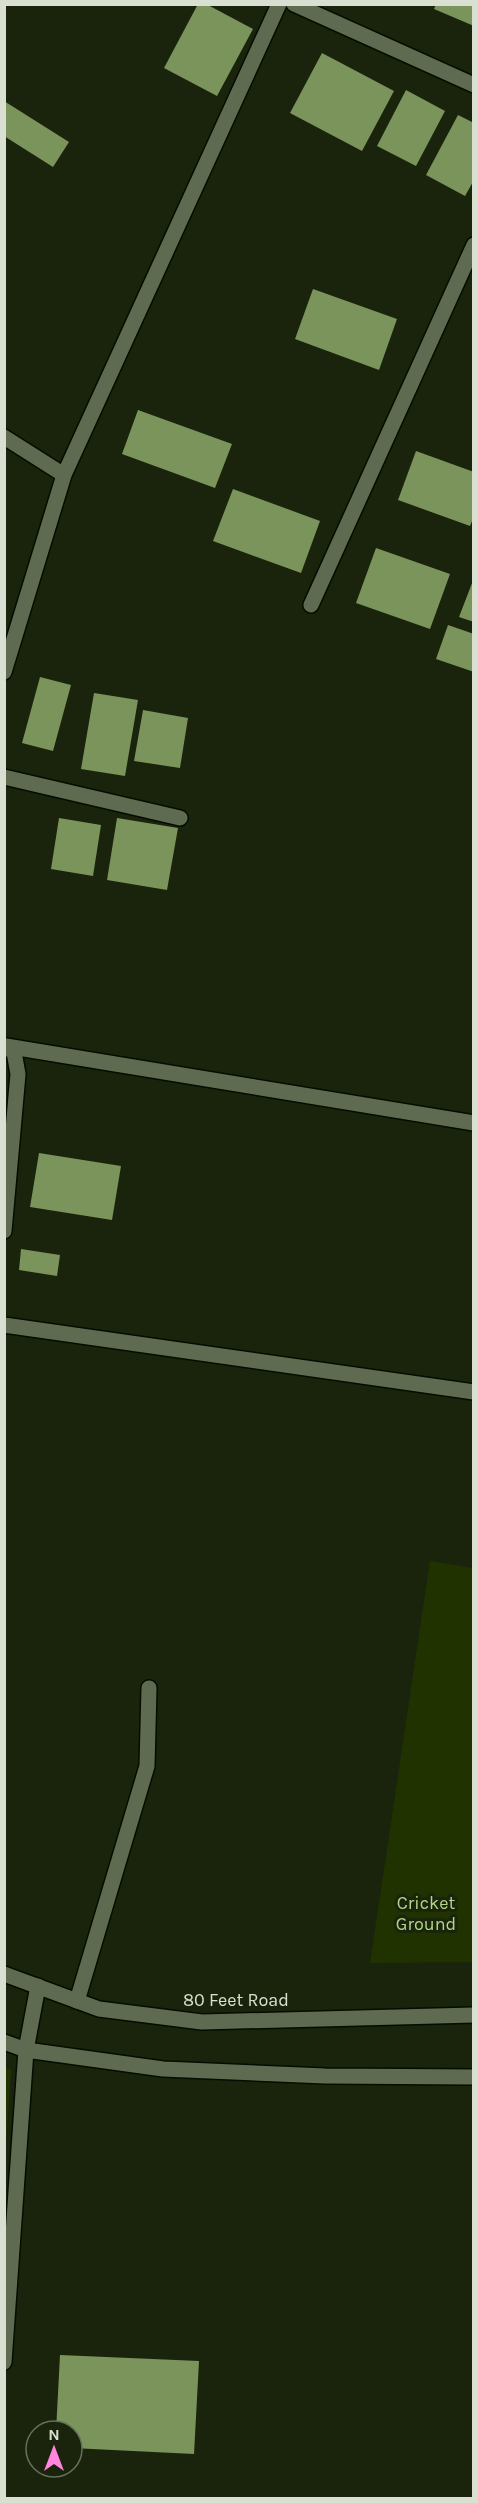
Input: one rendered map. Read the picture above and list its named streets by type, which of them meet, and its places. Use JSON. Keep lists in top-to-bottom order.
{
  "streets": {
    "street": ["80 Feet Road"]
  },
  "parks": ["Cricket Ground"],
  "north": "top"
}
